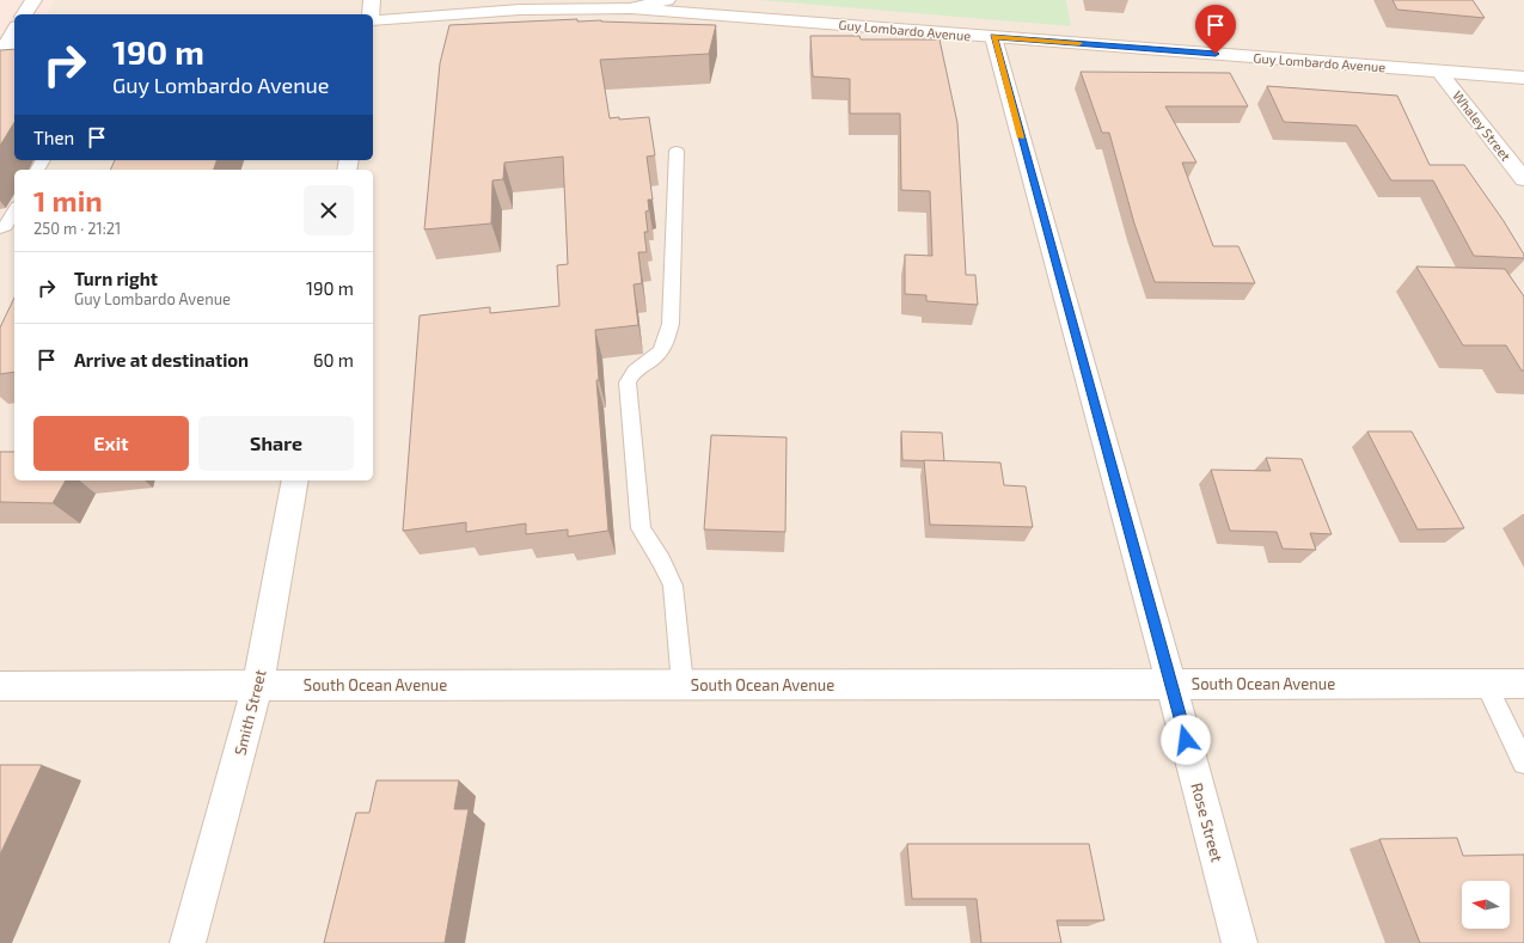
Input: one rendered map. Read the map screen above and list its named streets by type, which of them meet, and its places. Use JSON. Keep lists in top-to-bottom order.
{
  "streets": {
    "street": [
      "Guy Lombardo Avenue",
      "Whaley Street",
      "South Ocean Avenue",
      "Smith Street",
      "Rose Street"
    ]
  },
  "crossings": [
    ["Guy Lombardo Avenue", "Whaley Street"],
    ["Guy Lombardo Avenue", "Rose Street"],
    ["South Ocean Avenue", "Smith Street"],
    ["South Ocean Avenue", "Rose Street"]
  ],
  "north": "left",
  "page": {
    "turn": ["190 m", "Guy Lombardo Avenue"],
    "then": "Then",
    "heading": ["1 min", "250 m · 21:21"],
    "list": [
      {
        "name": "Turn right",
        "note": "Guy Lombardo Avenue",
        "value": "190 m"
      },
      {
        "name": "Arrive at destination",
        "value": "60 m"
      }
    ],
    "buttons": ["Exit", "Share"]
  }
}
